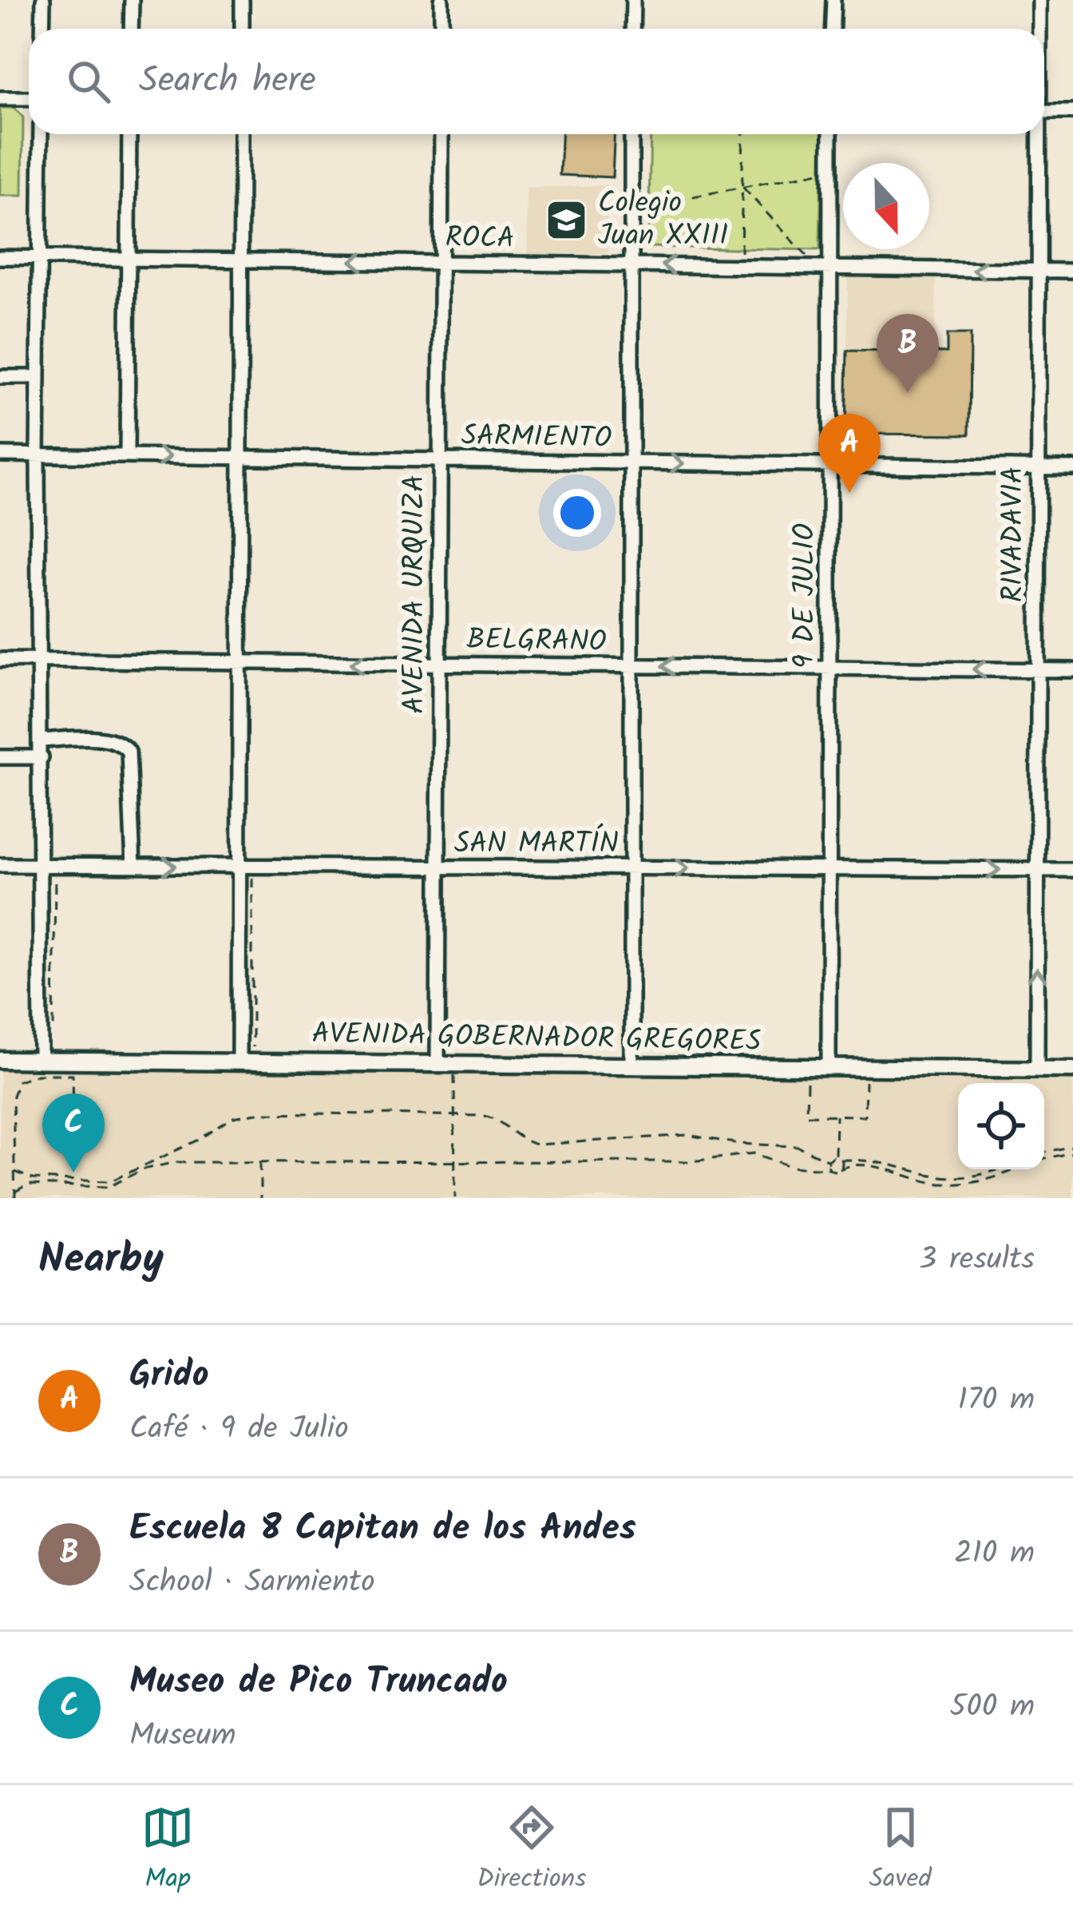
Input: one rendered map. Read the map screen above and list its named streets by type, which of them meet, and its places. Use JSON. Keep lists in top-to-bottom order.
{
  "streets": {
    "main road": ["AVENIDA GOBERNADOR GREGORES"],
    "street": [
      "ROCA",
      "SARMIENTO",
      "RIVADAVIA",
      "AVENIDA URQUIZA",
      "9 DE JULIO",
      "BELGRANO",
      "SAN MARTÍN"
    ]
  },
  "crossings": [
    ["ROCA", "RIVADAVIA"],
    ["ROCA", "AVENIDA URQUIZA"],
    ["ROCA", "9 DE JULIO"],
    ["SARMIENTO", "RIVADAVIA"],
    ["SARMIENTO", "AVENIDA URQUIZA"],
    ["SARMIENTO", "9 DE JULIO"],
    ["RIVADAVIA", "BELGRANO"],
    ["RIVADAVIA", "SAN MARTÍN"],
    ["RIVADAVIA", "AVENIDA GOBERNADOR GREGORES"],
    ["AVENIDA URQUIZA", "BELGRANO"],
    ["AVENIDA URQUIZA", "SAN MARTÍN"],
    ["AVENIDA URQUIZA", "AVENIDA GOBERNADOR GREGORES"],
    ["9 DE JULIO", "BELGRANO"],
    ["9 DE JULIO", "SAN MARTÍN"],
    ["9 DE JULIO", "AVENIDA GOBERNADOR GREGORES"]
  ],
  "one_way": ["ROCA", "BELGRANO", "SAN MARTÍN"],
  "places": {
    "school or university": ["Colegio Juan XXIII"]
  },
  "north": "bottom",
  "page": {
    "search": "Search here",
    "pins": ["B", "A", "C"],
    "heading": ["Nearby", "3 results"],
    "list": [
      {
        "mark": "A",
        "name": "Grido",
        "note": "Café · 9 de Julio",
        "value": "170 m"
      },
      {
        "mark": "B",
        "name": "Escuela 8 Capitan de los Andes",
        "note": "School · Sarmiento",
        "value": "210 m"
      },
      {
        "mark": "C",
        "name": "Museo de Pico Truncado",
        "note": "Museum",
        "value": "500 m"
      }
    ],
    "nav": ["Map", "Directions", "Saved"]
  }
}
